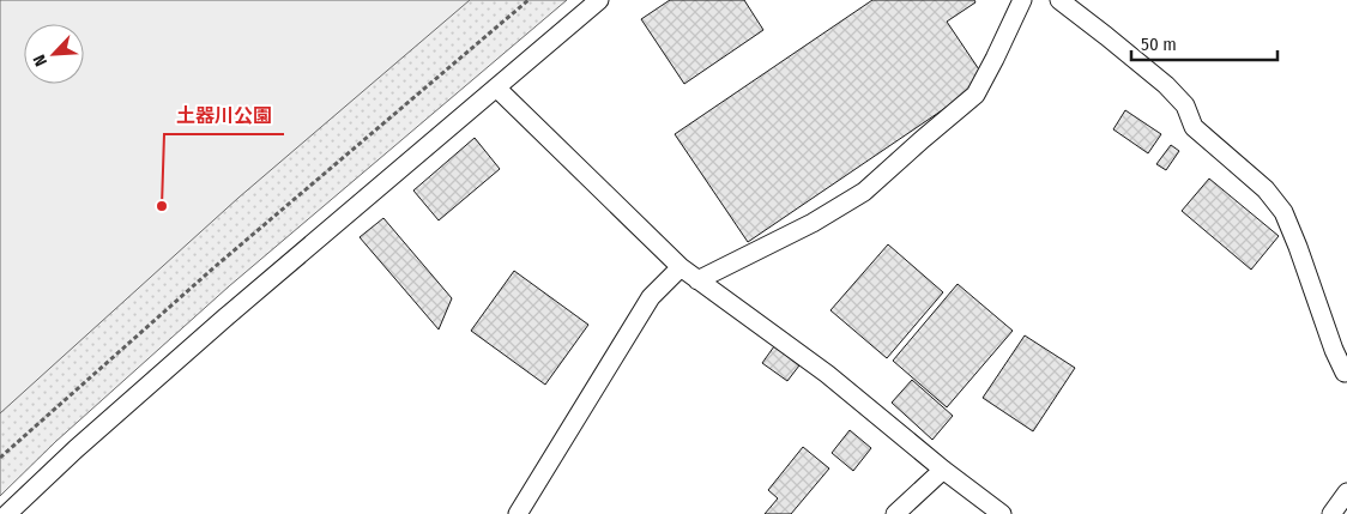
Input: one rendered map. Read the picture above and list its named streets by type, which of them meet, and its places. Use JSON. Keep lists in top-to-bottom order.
{
  "places": ["土器川公園"],
  "scale_bar": "50 m",
  "north": "bottom left"
}
